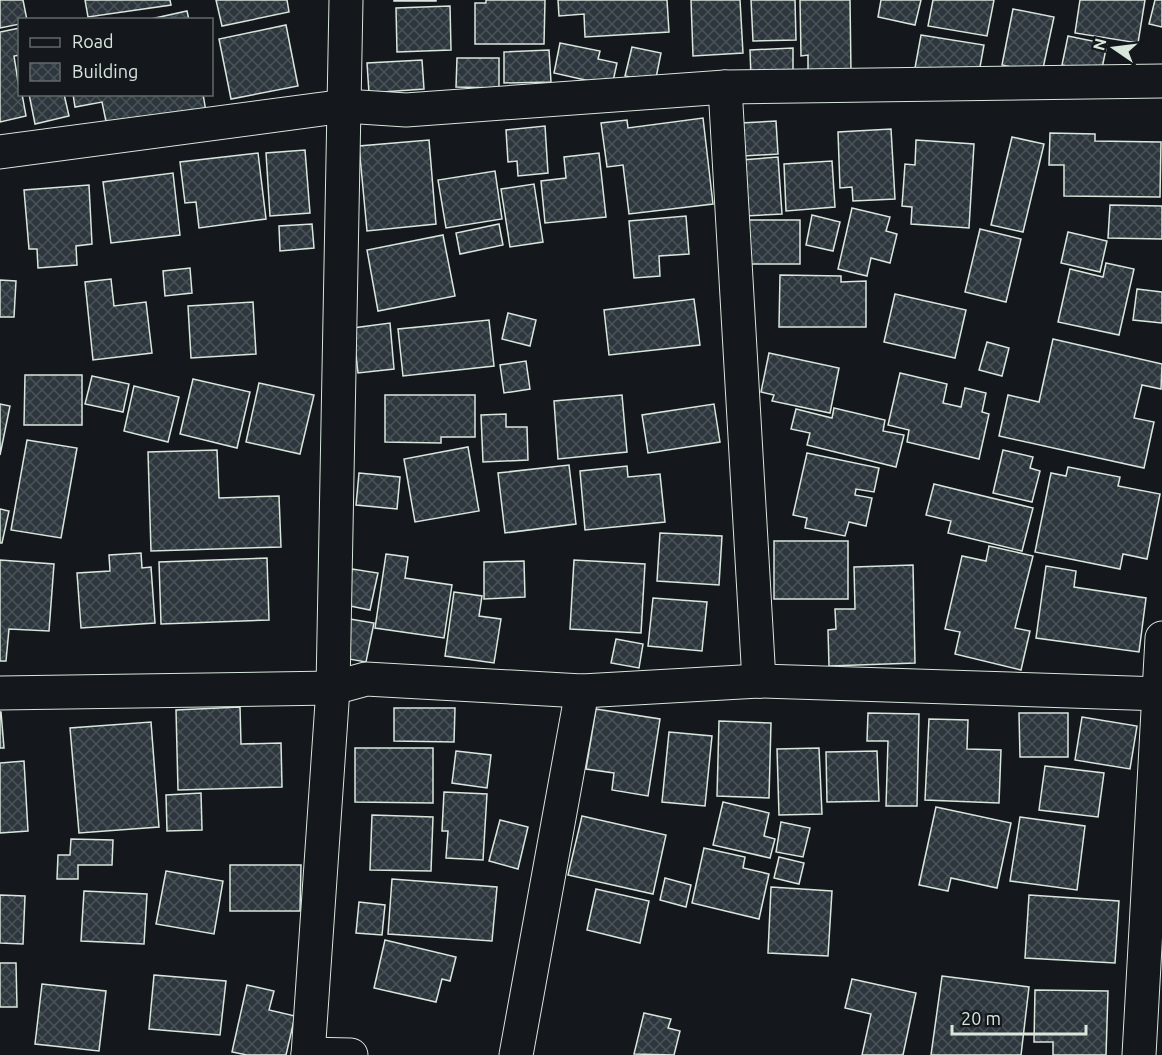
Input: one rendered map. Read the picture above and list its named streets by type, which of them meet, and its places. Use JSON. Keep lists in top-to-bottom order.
{
  "legend": ["Road", "Building"],
  "scale_bar": "20 m",
  "north": "left"
}
